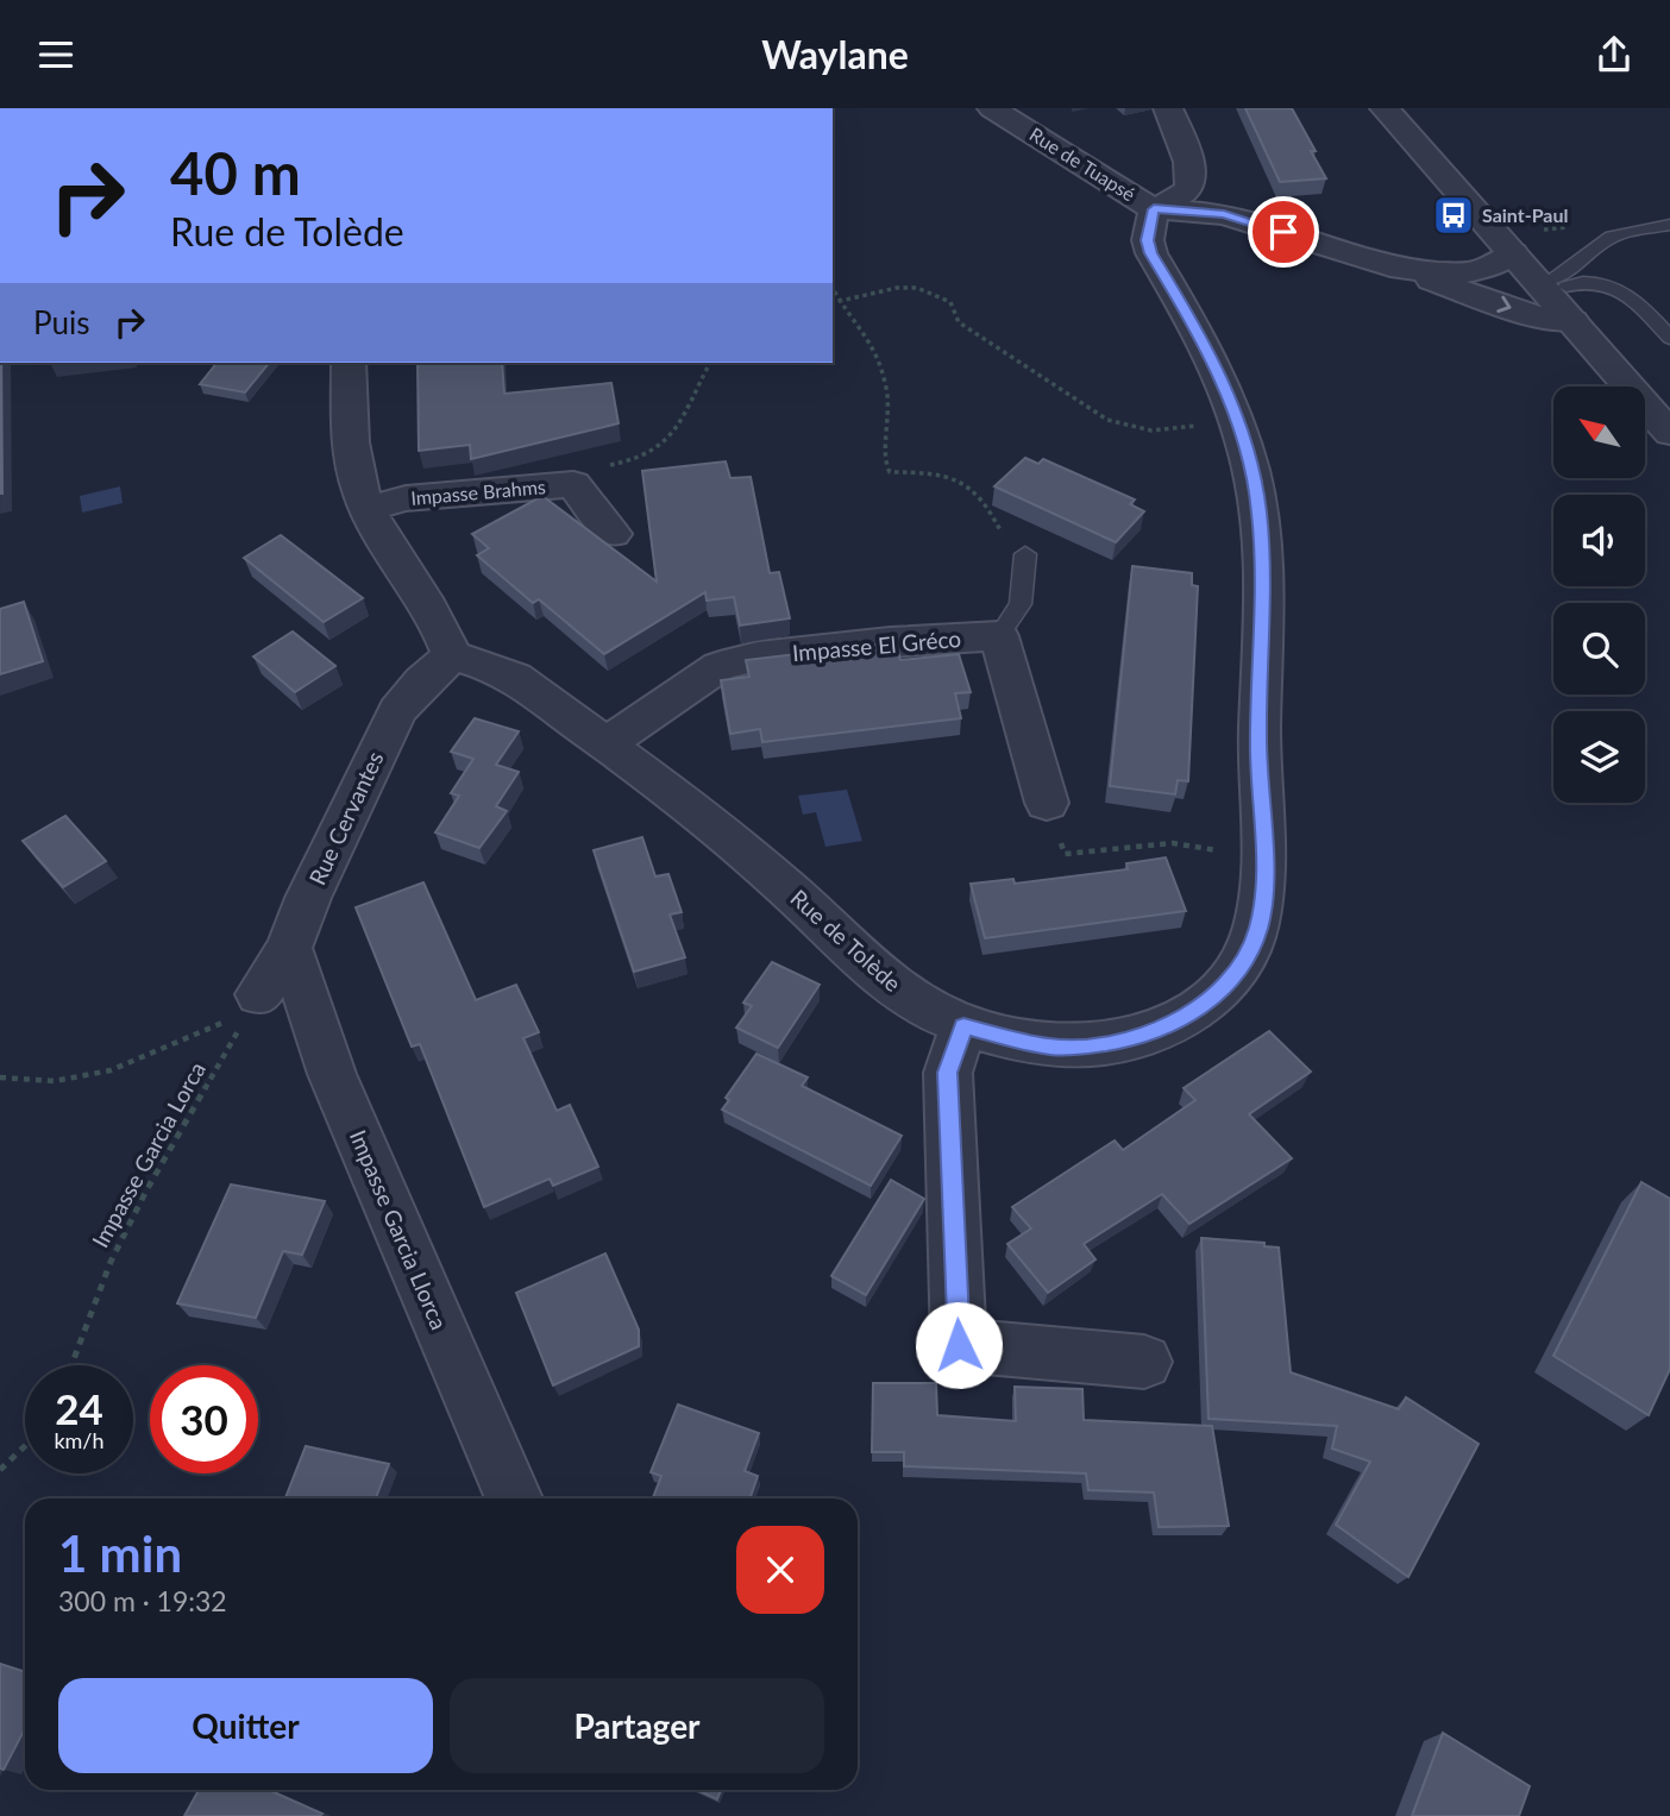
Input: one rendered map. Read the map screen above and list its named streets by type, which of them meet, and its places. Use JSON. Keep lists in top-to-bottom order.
{
  "streets": {
    "street": [
      "Rue de Tuapsé",
      "Impasse Brahms",
      "Impasse El Gréco",
      "Rue Cervantes",
      "Rue de Tolède",
      "Impasse Garcia Llorca"
    ],
    "path": ["Impasse Garcia Lorca"]
  },
  "crossings": [
    ["Rue de Tuapsé", "Rue de Tolède"],
    ["Impasse El Gréco", "Rue de Tolède"],
    ["Rue Cervantes", "Rue de Tolède"],
    ["Rue Cervantes", "Impasse Garcia Lorca"],
    ["Rue Cervantes", "Impasse Garcia Llorca"]
  ],
  "places": {
    "bus stop": ["Saint-Paul"]
  },
  "north": "top left",
  "page": {
    "header": "Waylane",
    "turn": ["40 m", "Rue de Tolède"],
    "then": "Puis",
    "speed": "24 km/h",
    "limit": "30",
    "heading": ["1 min", "300 m · 19:32"],
    "buttons": ["Quitter", "Partager"]
  }
}
